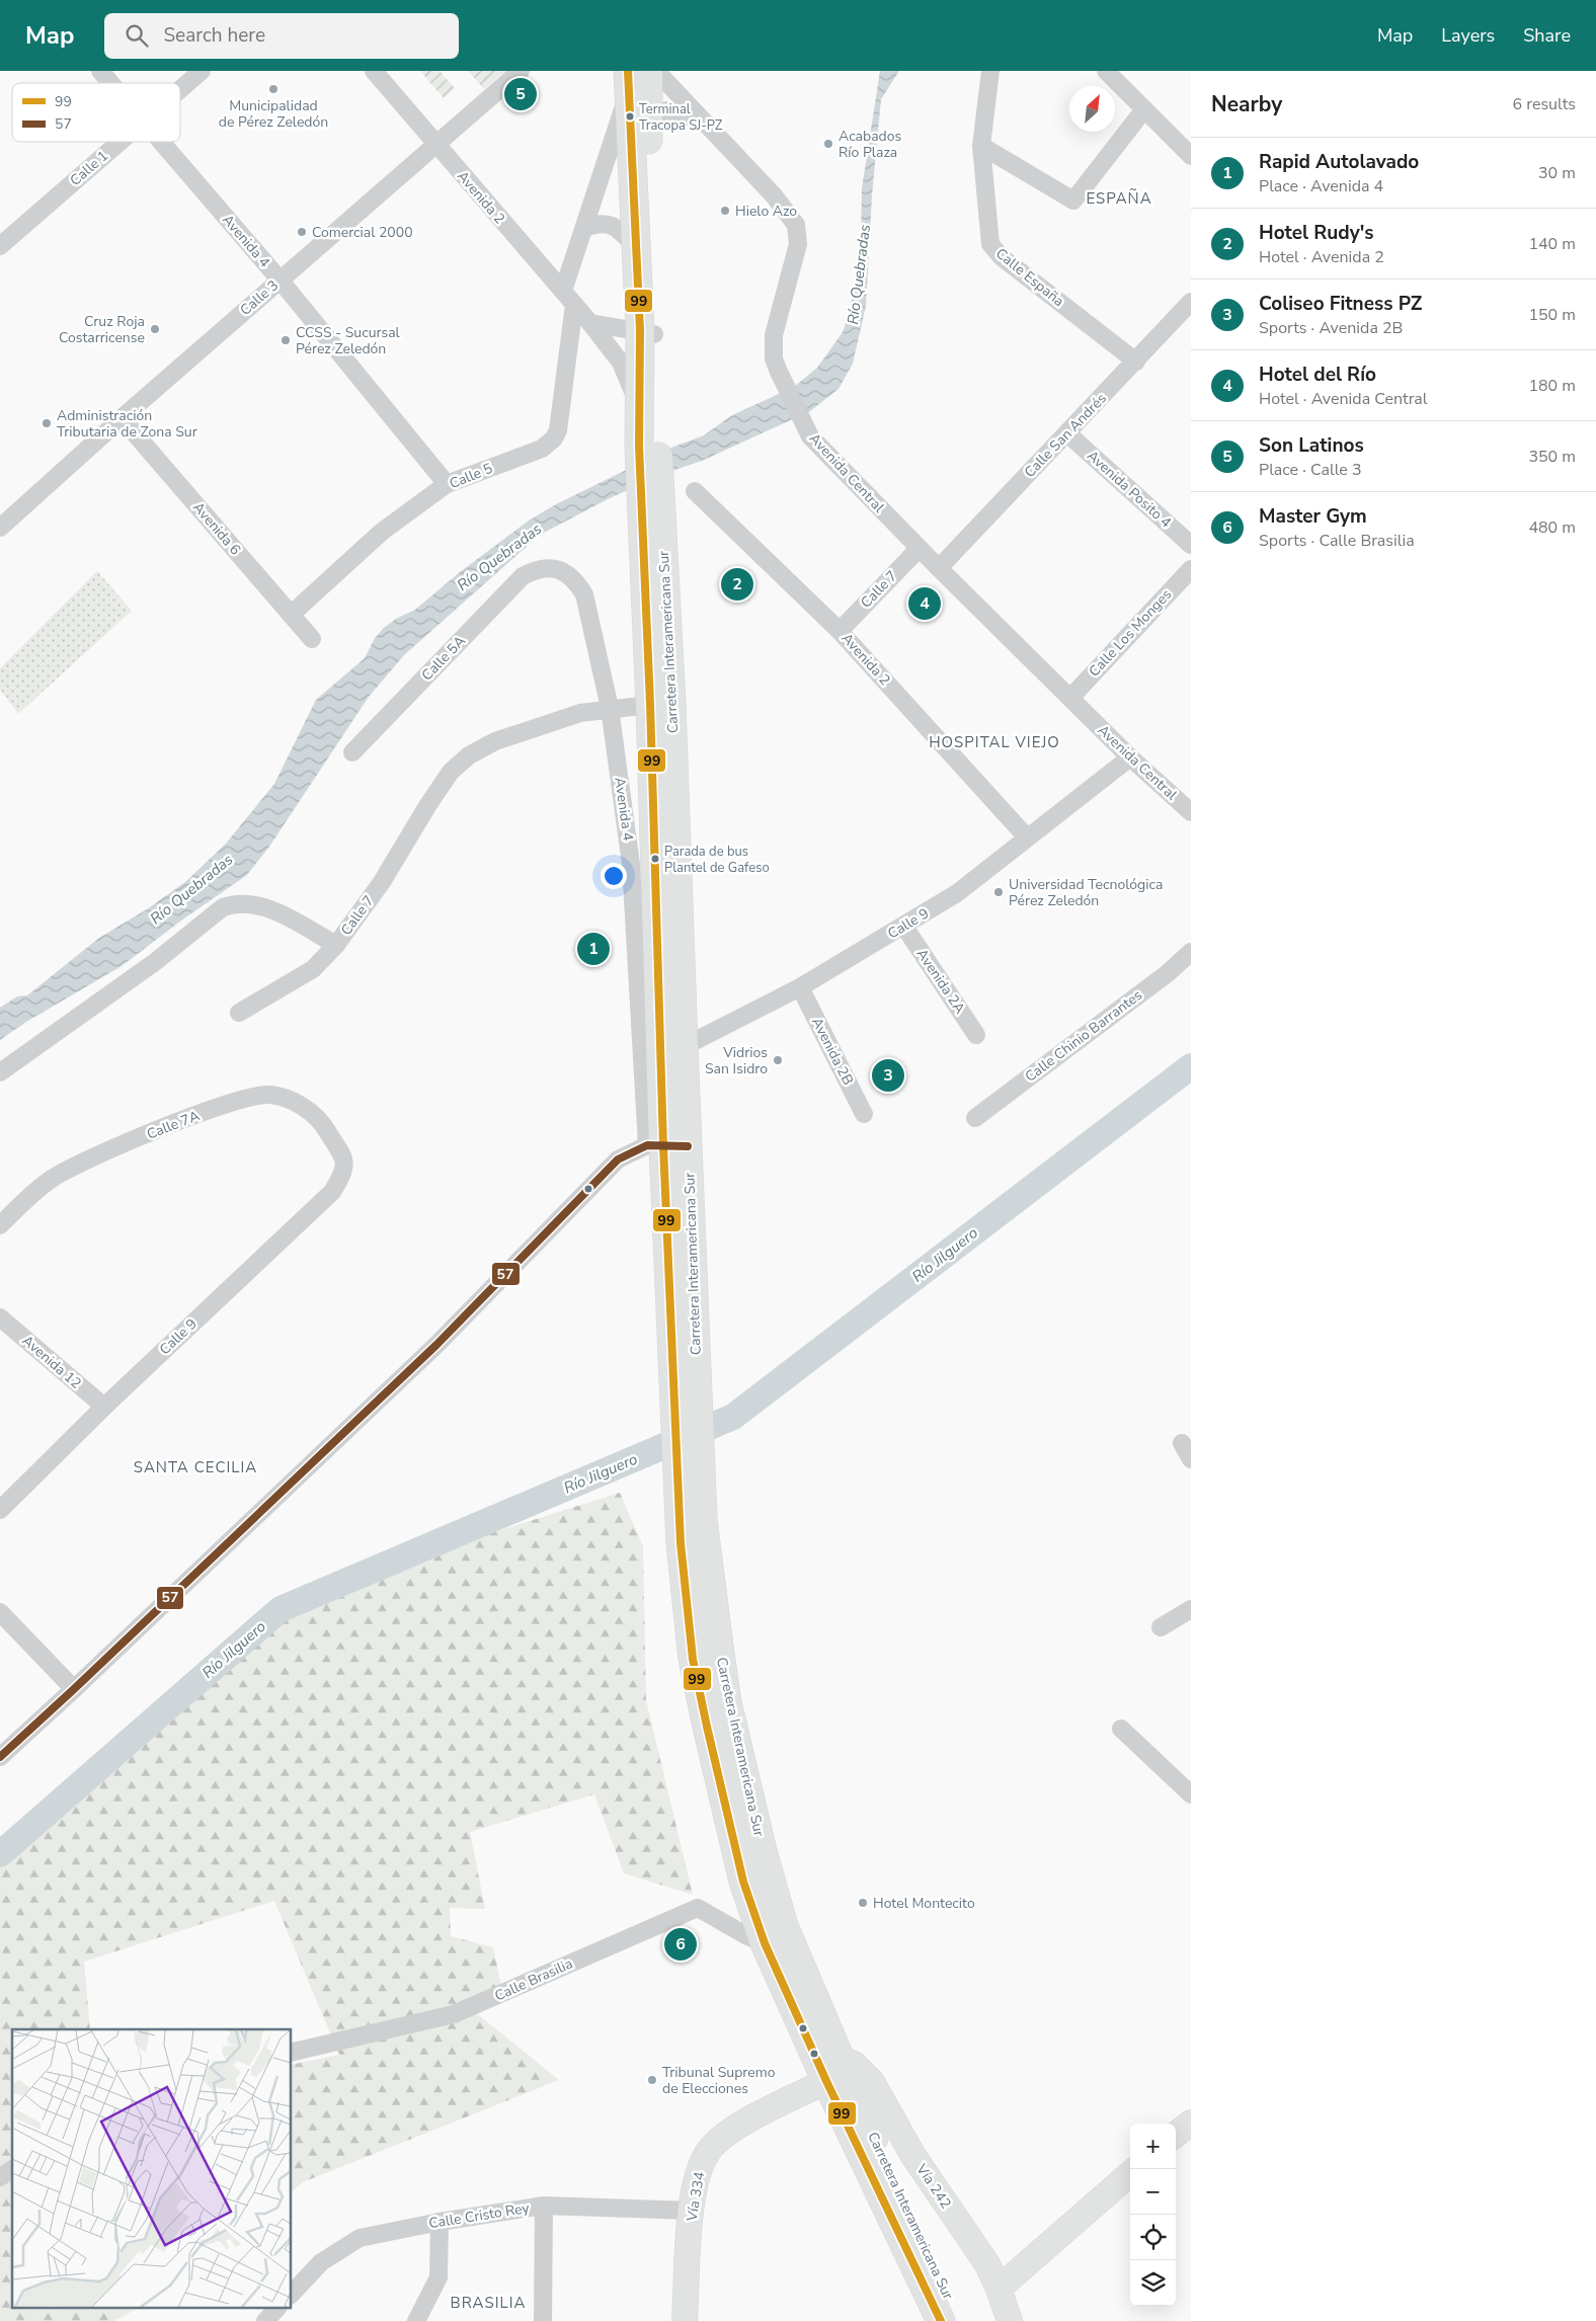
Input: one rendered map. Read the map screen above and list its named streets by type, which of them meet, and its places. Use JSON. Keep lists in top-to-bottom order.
{
  "streets": {
    "highway": ["Carretera Interamericana Sur"],
    "main road": ["Vía 242", "Vía 334"],
    "street": [
      "Calle 1",
      "Avenida 2",
      "Avenida 4",
      "Calle España",
      "Calle 3",
      "Calle San Andrés",
      "Avenida Central",
      "Calle 5",
      "Avenida Posito 4",
      "Avenida 6",
      "Calle 7",
      "Calle Los Monges",
      "Calle 5A",
      "Calle 9",
      "Avenida 2A",
      "Calle Chinio Barrantes",
      "Avenida 2B",
      "Calle 7A",
      "Avenida 12",
      "Calle Brasilia",
      "Calle Cristo Rey"
    ]
  },
  "crossings": [
    ["Avenida 2", "Calle 3"],
    ["Avenida 2", "Calle 5"],
    ["Avenida 2", "Calle 7"],
    ["Avenida 2", "Carretera Interamericana Sur"],
    ["Avenida 2", "Calle 9"],
    ["Avenida 4", "Calle 3"],
    ["Avenida 4", "Calle 5"],
    ["Avenida 4", "Calle 7"],
    ["Avenida 4", "Carretera Interamericana Sur"],
    ["Avenida 4", "Calle 5A"],
    ["Calle España", "Calle San Andrés"],
    ["Calle 3", "Avenida 6"],
    ["Calle San Andrés", "Avenida Central"],
    ["Calle San Andrés", "Avenida Posito 4"],
    ["Avenida Central", "Calle 7"],
    ["Avenida Central", "Calle Los Monges"],
    ["Avenida Central", "Calle 9"],
    ["Calle 5", "Avenida 6"],
    ["Calle 5", "Carretera Interamericana Sur"],
    ["Calle 7", "Carretera Interamericana Sur"],
    ["Carretera Interamericana Sur", "Calle 9"],
    ["Carretera Interamericana Sur", "Calle Brasilia"],
    ["Carretera Interamericana Sur", "Vía 242"],
    ["Carretera Interamericana Sur", "Vía 334"],
    ["Calle 9", "Avenida 2A"],
    ["Calle 9", "Avenida 2B"],
    ["Calle 9", "Calle 7A"],
    ["Calle 9", "Avenida 12"],
    ["Vía 242", "Vía 334"],
    ["Vía 334", "Calle Cristo Rey"]
  ],
  "districts": [
    "ESPAÑA",
    "HOSPITAL VIEJO",
    "SANTA CECILIA",
    "BRASILIA"
  ],
  "water": ["Río Quebradas", "Río Jilguero"],
  "places": [
    "Municipalidad de Pérez Zeledón",
    "Terminal Tracopa SJ-PZ",
    "Acabados Río Plaza",
    "Hielo Azo",
    "Comercial 2000",
    "Cruz Roja Costarricense",
    "CCSS - Sucursal Pérez Zeledón",
    "Administración Tributaria de Zona Sur",
    "Parada de bus Plantel de Gafeso",
    "Universidad Tecnológica Pérez Zeledón",
    "Vidrios San Isidro",
    "Hotel Montecito",
    "Tribunal Supremo de Elecciones"
  ],
  "lines": ["transit line 99", "transit line 57"],
  "legend": ["99", "57"],
  "north": "top right",
  "page": {
    "header": "Map",
    "search": "Search here",
    "nav": ["Map", "Layers", "Share"],
    "heading": ["Nearby", "6 results"],
    "pins": [
      "5",
      "2",
      "4",
      "1",
      "3",
      "6"
    ],
    "list": [
      {
        "mark": "1",
        "name": "Rapid Autolavado",
        "note": "Place · Avenida 4",
        "value": "30 m"
      },
      {
        "mark": "2",
        "name": "Hotel Rudy's",
        "note": "Hotel · Avenida 2",
        "value": "140 m"
      },
      {
        "mark": "3",
        "name": "Coliseo Fitness PZ",
        "note": "Sports · Avenida 2B",
        "value": "150 m"
      },
      {
        "mark": "4",
        "name": "Hotel del Río",
        "note": "Hotel · Avenida Central",
        "value": "180 m"
      },
      {
        "mark": "5",
        "name": "Son Latinos",
        "note": "Place · Calle 3",
        "value": "350 m"
      },
      {
        "mark": "6",
        "name": "Master Gym",
        "note": "Sports · Calle Brasilia",
        "value": "480 m"
      }
    ],
    "map_buttons": ["+", "−"]
  }
}
